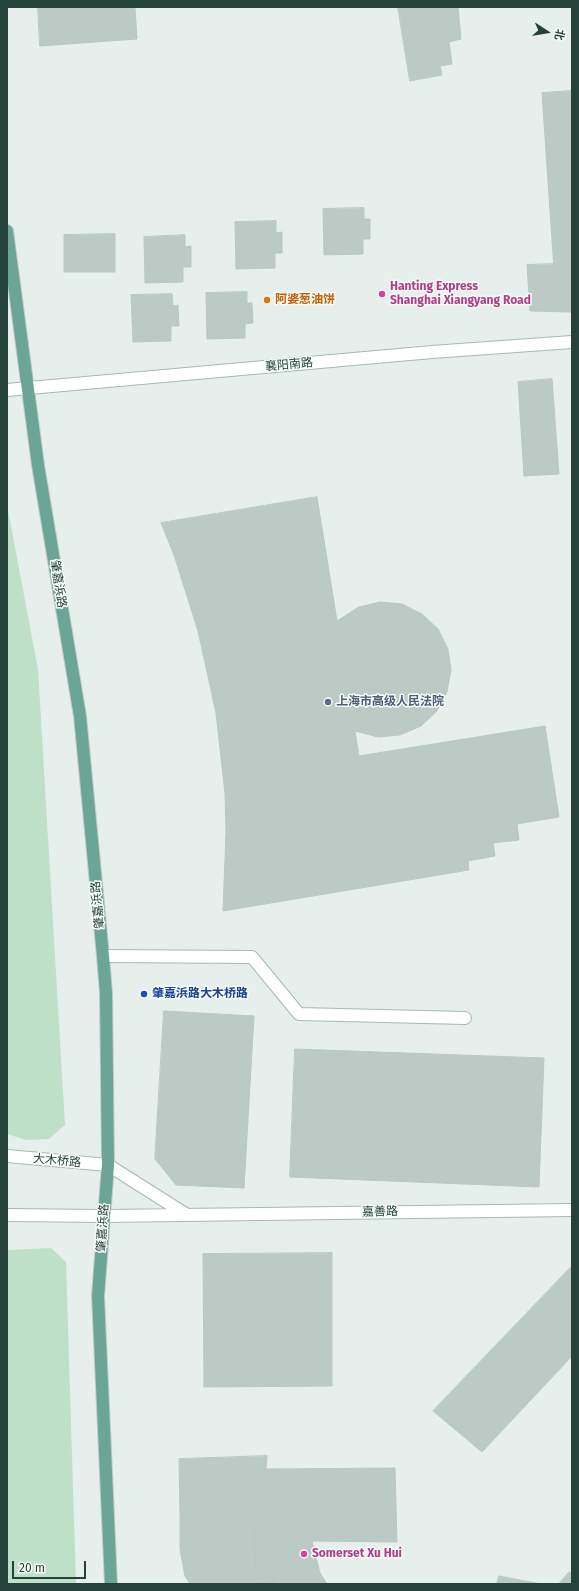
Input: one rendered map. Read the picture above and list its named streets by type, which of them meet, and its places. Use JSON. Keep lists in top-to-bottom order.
{
  "streets": {
    "main road": ["肇嘉浜路"],
    "street": ["襄阳南路", "大木桥路", "嘉善路"]
  },
  "crossings": [
    ["襄阳南路", "肇嘉浜路"],
    ["肇嘉浜路", "大木桥路"],
    ["肇嘉浜路", "嘉善路"]
  ],
  "places": [
    "Hanting Express Shanghai Xiangyang Road",
    "阿婆葱油饼",
    "上海市高级人民法院",
    "肇嘉浜路大木桥路",
    "Somerset Xu Hui"
  ],
  "scale_bar": "20 m",
  "north": "right"
}
